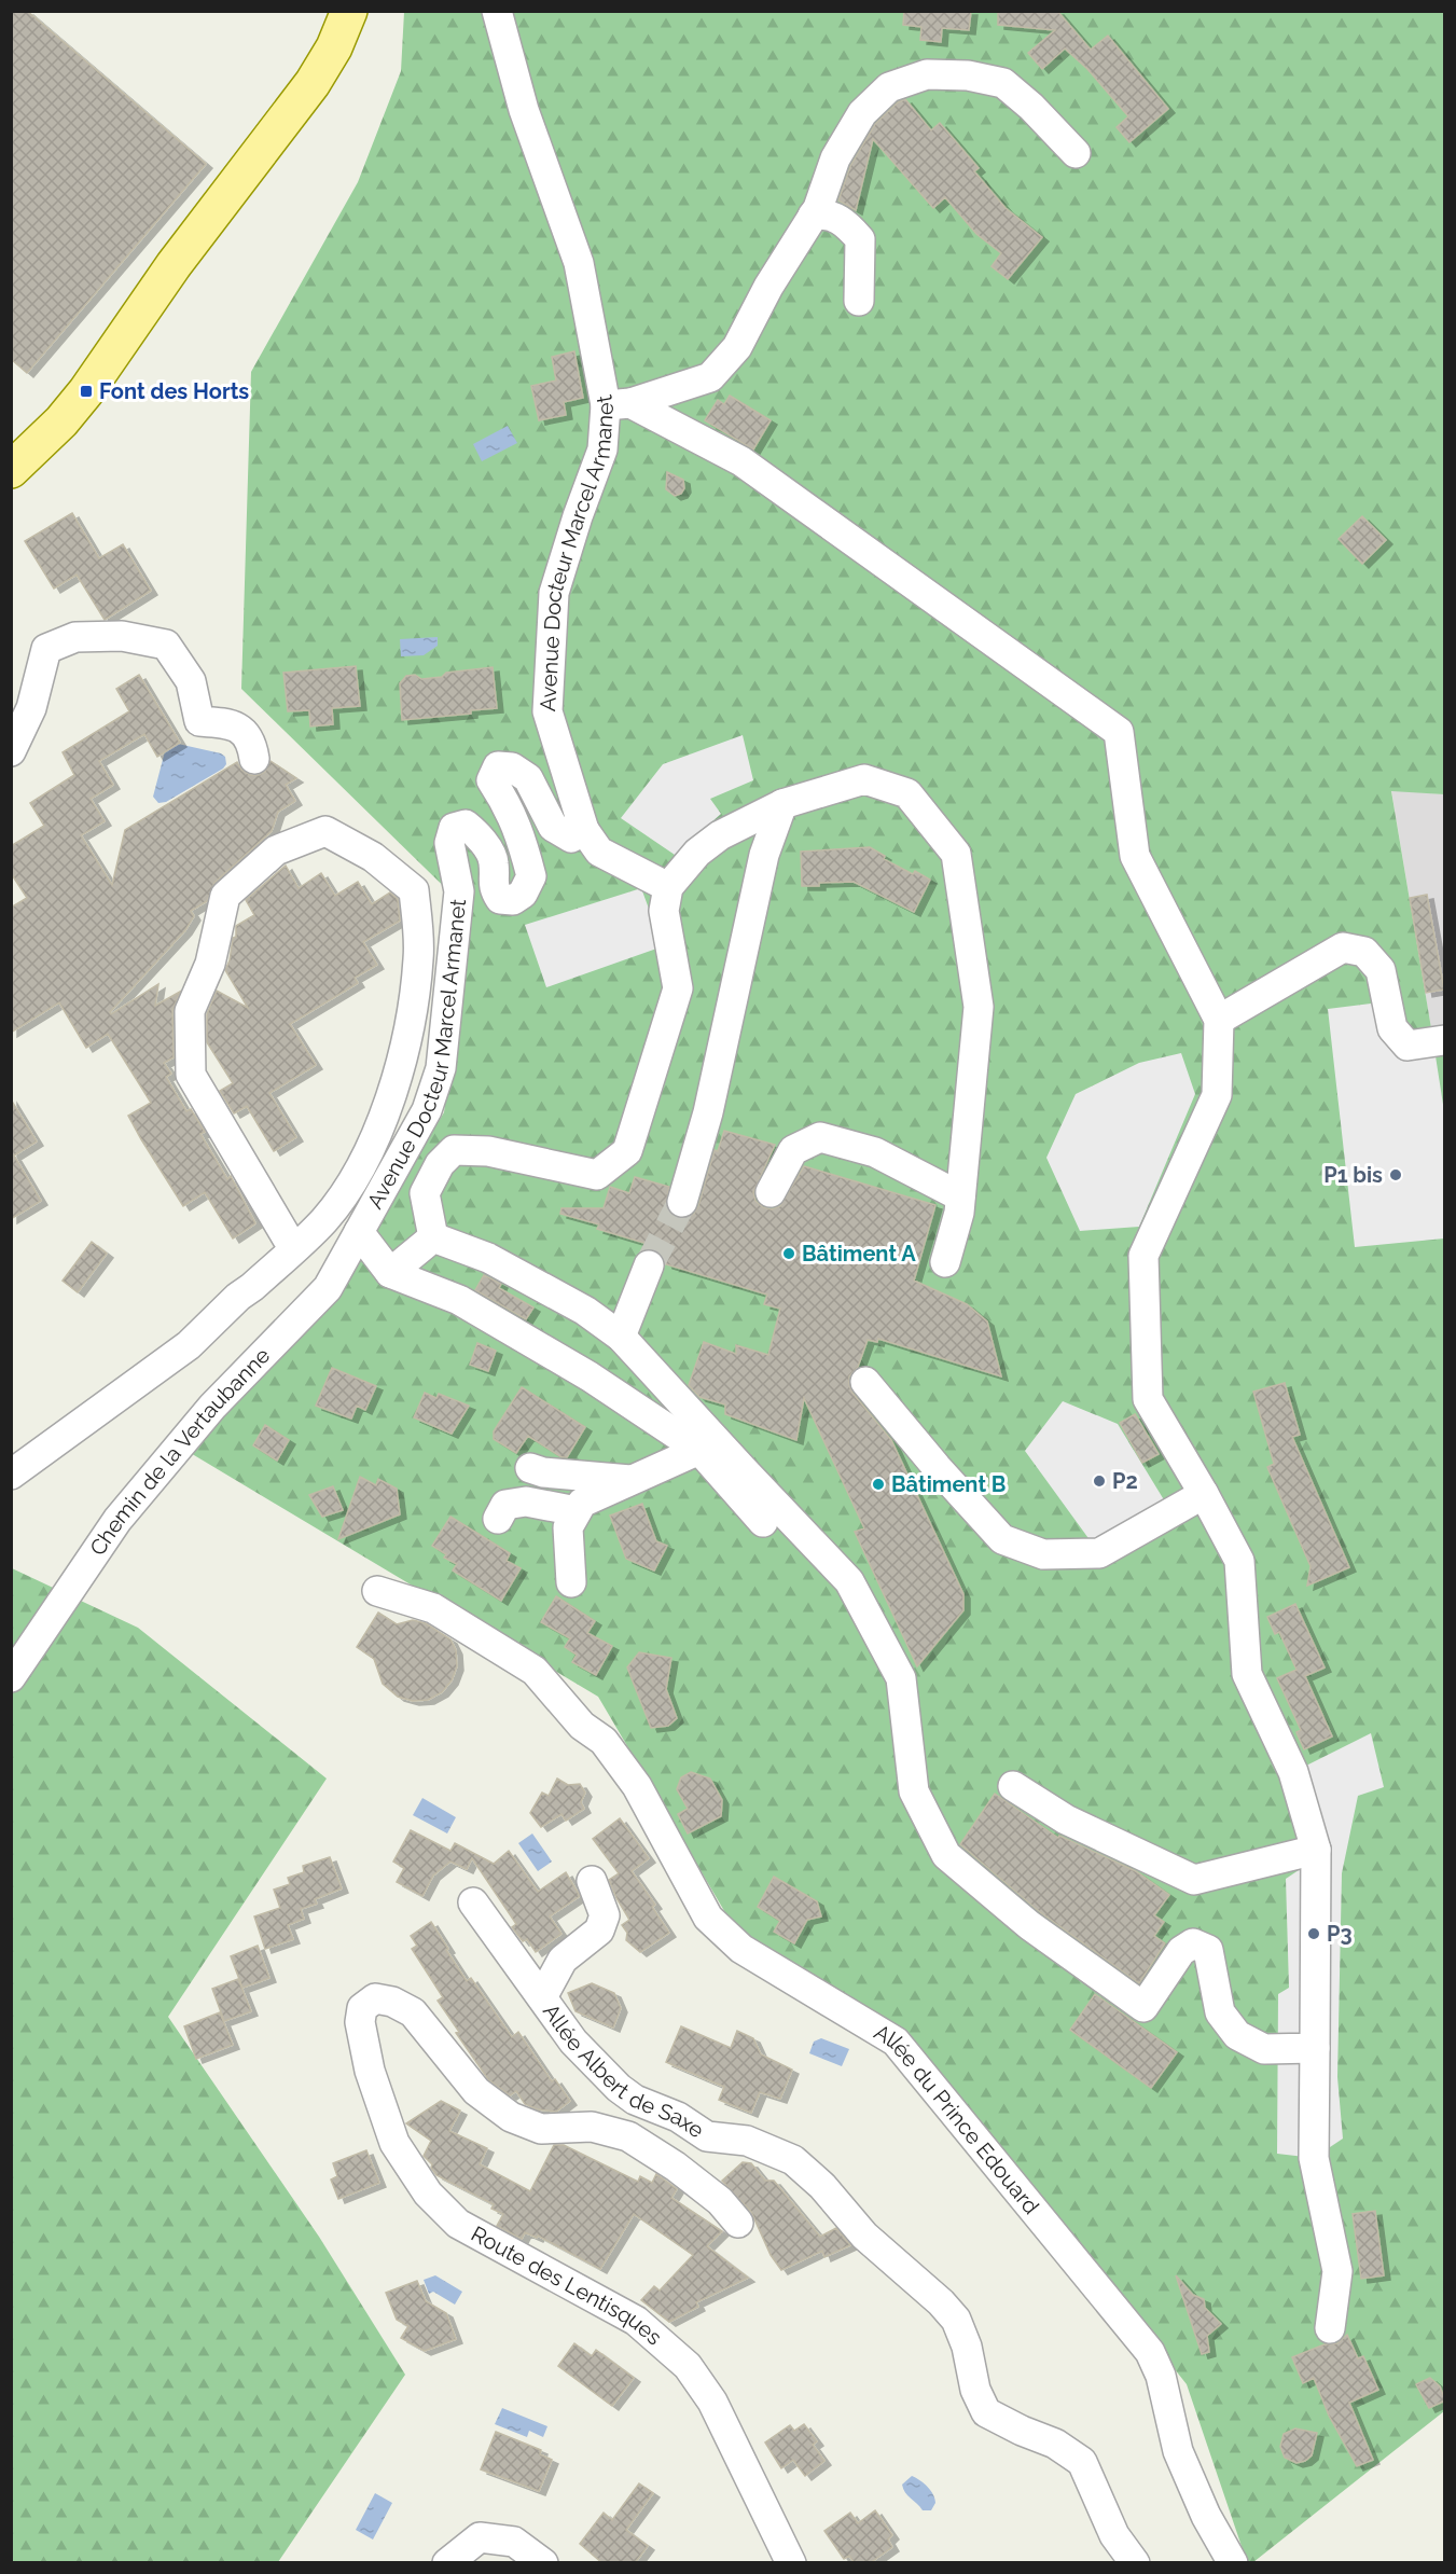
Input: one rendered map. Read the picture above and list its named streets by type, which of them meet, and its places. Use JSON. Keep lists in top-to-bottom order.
{
  "streets": {
    "street": [
      "Avenue Docteur Marcel Armanet",
      "Chemin de la Vertaubanne",
      "Allée Albert de Saxe",
      "Allée du Prince Edouard",
      "Route des Lentisques"
    ]
  },
  "crossings": [
    ["Avenue Docteur Marcel Armanet", "Chemin de la Vertaubanne"],
    ["Allée Albert de Saxe", "Route des Lentisques"]
  ],
  "places": {
    "transit": ["Font des Horts"],
    "other": [
      "P1 bis",
      "Bâtiment A",
      "P2",
      "Bâtiment B",
      "P3"
    ]
  }
}
